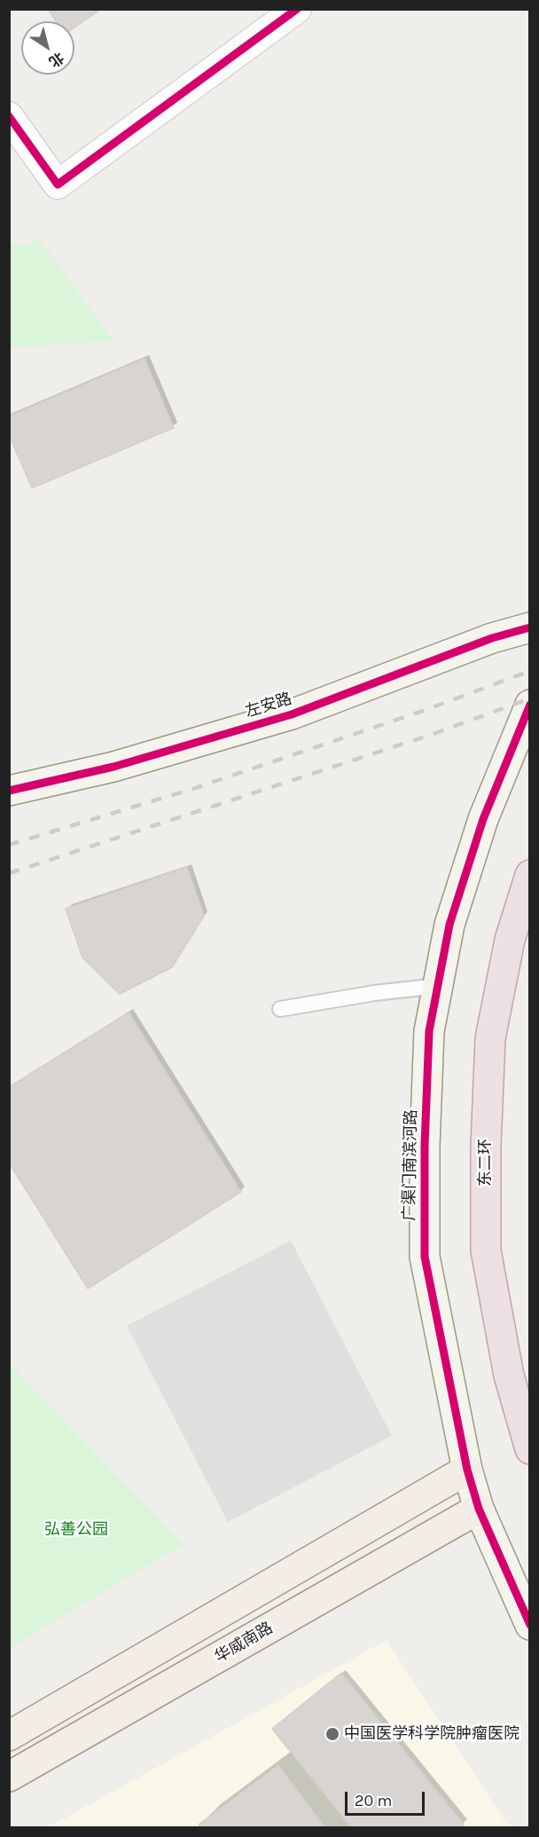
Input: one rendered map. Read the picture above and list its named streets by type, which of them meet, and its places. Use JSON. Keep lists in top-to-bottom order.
{
  "streets": {
    "highway": ["东二环"],
    "main road": ["华威南路"],
    "street": ["左安路", "广渠门南滨河路"]
  },
  "crossings": [
    ["广渠门南滨河路", "华威南路"]
  ],
  "parks": ["弘善公园"],
  "places": ["中国医学科学院肿瘤医院"],
  "scale_bar": "20 m",
  "north": "bottom right"
}
